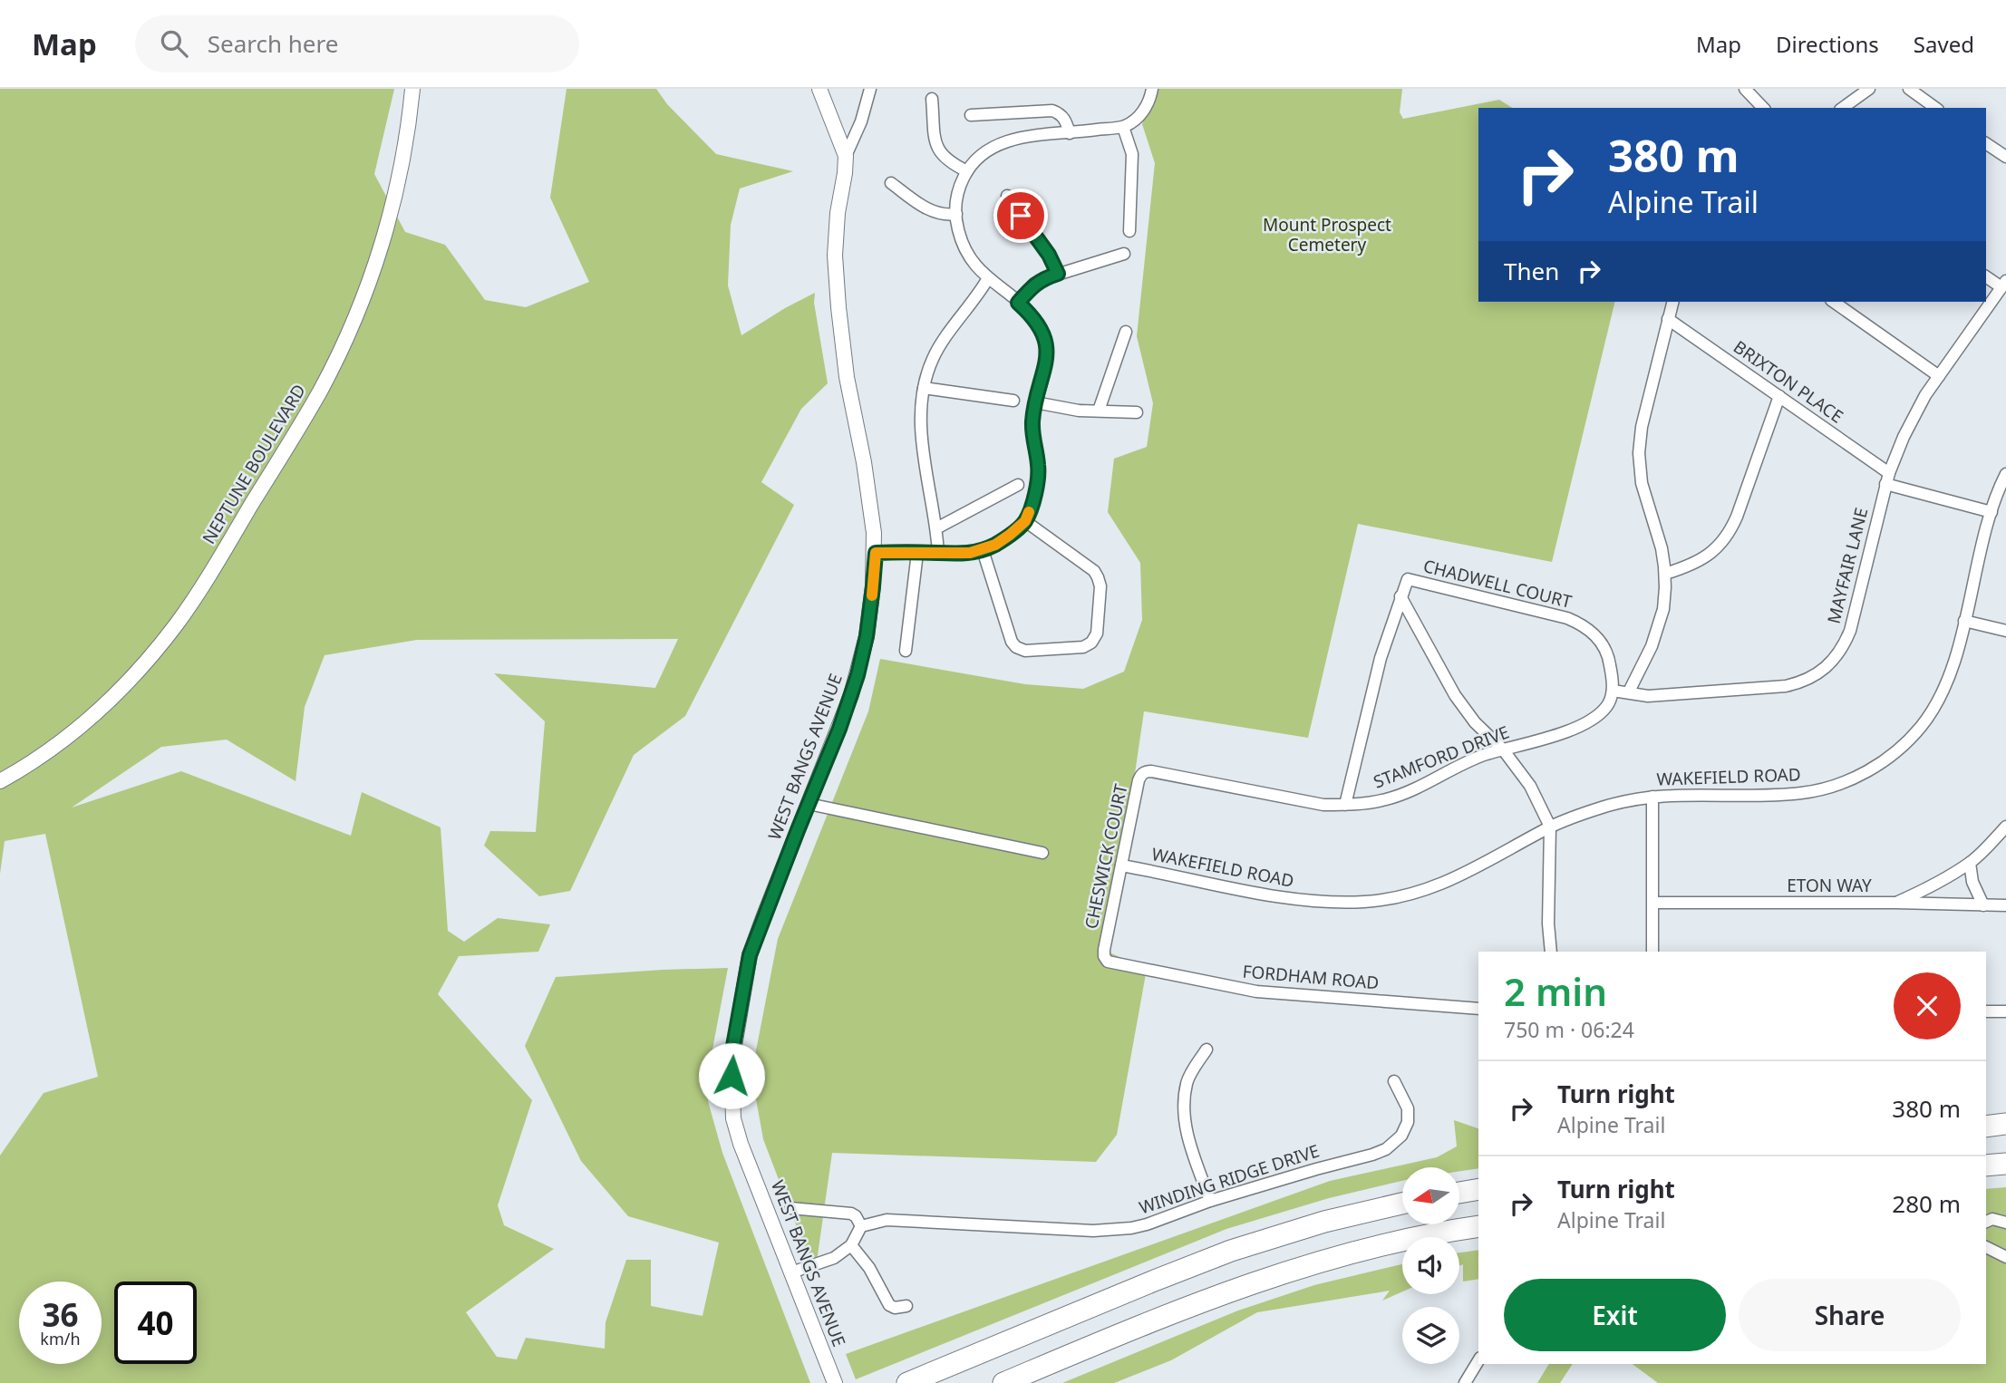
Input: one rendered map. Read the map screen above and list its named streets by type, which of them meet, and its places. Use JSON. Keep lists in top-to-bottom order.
{
  "streets": {
    "street": [
      "BRIXTON PLACE",
      "NEPTUNE BOULEVARD",
      "MAYFAIR LANE",
      "CHADWELL COURT",
      "WEST BANGS AVENUE",
      "STAMFORD DRIVE",
      "WAKEFIELD ROAD",
      "CHESWICK COURT",
      "ETON WAY",
      "FORDHAM ROAD",
      "WINDING RIDGE DRIVE"
    ]
  },
  "crossings": [
    ["BRIXTON PLACE", "MAYFAIR LANE"],
    ["BRIXTON PLACE", "WAKEFIELD ROAD"],
    ["MAYFAIR LANE", "CHADWELL COURT"],
    ["MAYFAIR LANE", "STAMFORD DRIVE"],
    ["CHADWELL COURT", "STAMFORD DRIVE"],
    ["STAMFORD DRIVE", "CHESWICK COURT"],
    ["WAKEFIELD ROAD", "CHESWICK COURT"],
    ["CHESWICK COURT", "FORDHAM ROAD"]
  ],
  "parks": ["Mount Prospect Cemetery"],
  "north": "left",
  "page": {
    "header": "Map",
    "search": "Search here",
    "nav": ["Map", "Directions", "Saved"],
    "turn": ["380 m", "Alpine Trail"],
    "then": "Then",
    "heading": ["2 min", "750 m · 06:24"],
    "list": [
      {
        "name": "Turn right",
        "note": "Alpine Trail",
        "value": "380 m"
      },
      {
        "name": "Turn right",
        "note": "Alpine Trail",
        "value": "280 m"
      }
    ],
    "buttons": ["Exit", "Share"],
    "speed": "36 km/h",
    "limit": "40"
  }
}
